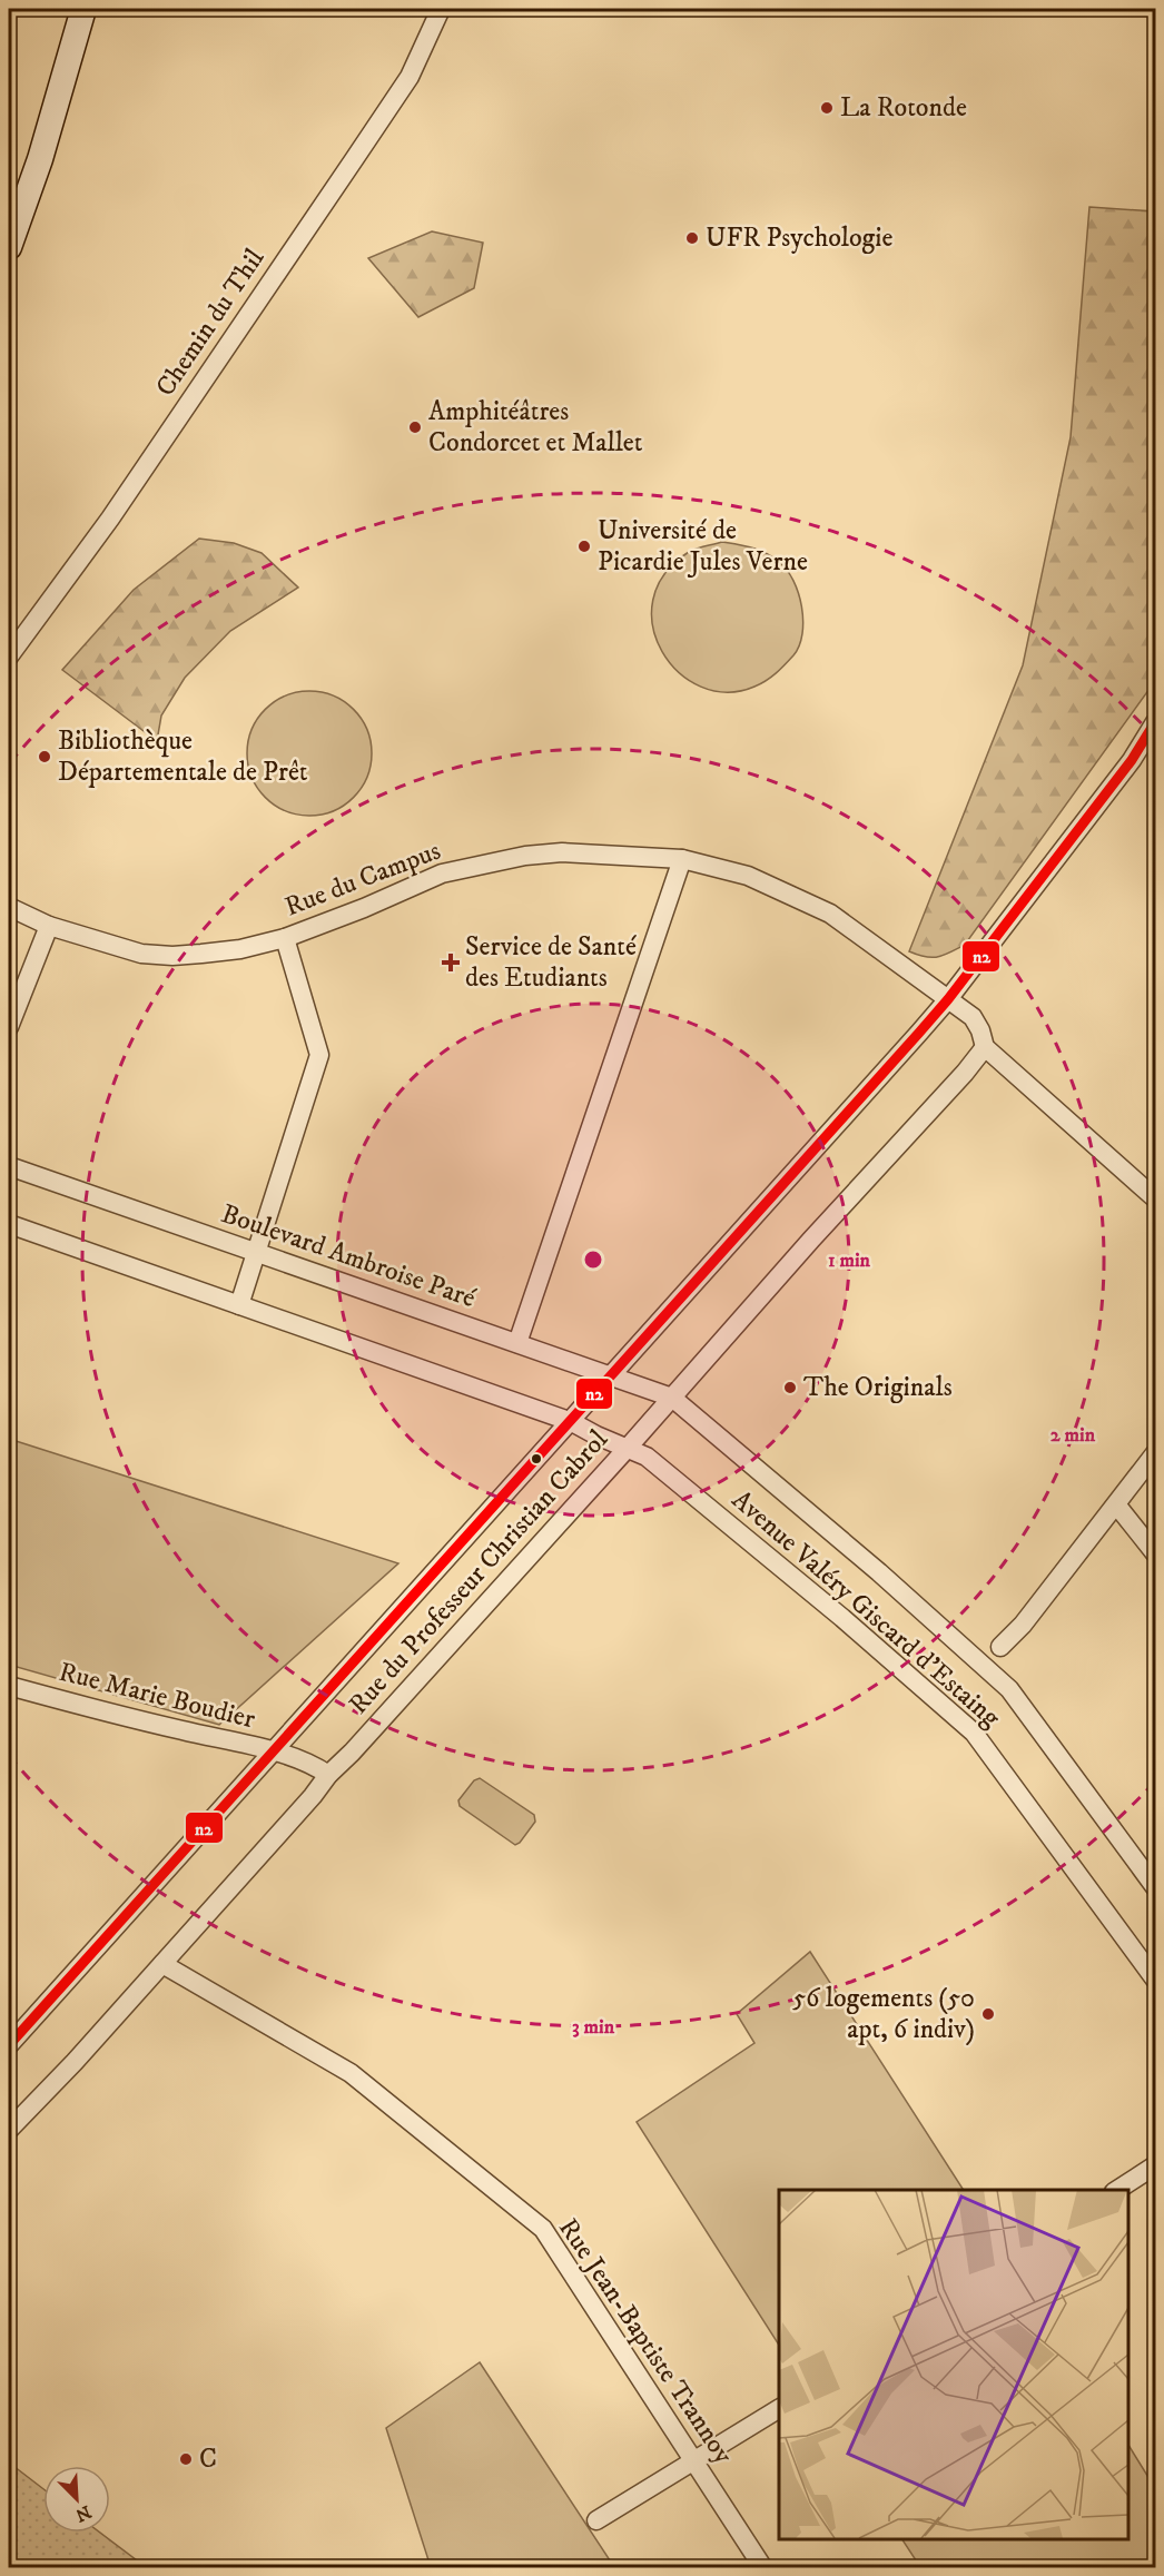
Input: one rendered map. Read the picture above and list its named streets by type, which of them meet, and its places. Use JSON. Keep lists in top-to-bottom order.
{
  "streets": {
    "street": [
      "Chemin du Thil",
      "Rue du Campus",
      "Boulevard Ambroise Paré",
      "Rue du Professeur Christian Cabrol",
      "Avenue Valéry Giscard d'Estaing",
      "Rue Marie Boudier",
      "Rue Jean-Baptiste Trannoy"
    ]
  },
  "crossings": [
    ["Rue du Campus", "Rue du Professeur Christian Cabrol"],
    ["Boulevard Ambroise Paré", "Rue du Professeur Christian Cabrol"],
    ["Boulevard Ambroise Paré", "Avenue Valéry Giscard d'Estaing"],
    ["Rue du Professeur Christian Cabrol", "Avenue Valéry Giscard d'Estaing"],
    ["Rue du Professeur Christian Cabrol", "Rue Marie Boudier"],
    ["Rue du Professeur Christian Cabrol", "Rue Jean-Baptiste Trannoy"]
  ],
  "places": {
    "other": [
      "La Rotonde",
      "UFR Psychologie",
      "Amphitéâtres Condorcet et Mallet",
      "Université de Picardie Jules Verne",
      "Bibliothèque Départementale de Prêt",
      "The Originals",
      "56 logements (50 apt, 6 indiv)",
      "C"
    ],
    "health": ["Service de Santé des Etudiants"]
  },
  "lines": ["transit line n2"],
  "north": "bottom right",
  "rings": ["1 min", "2 min", "3 min"]
}
